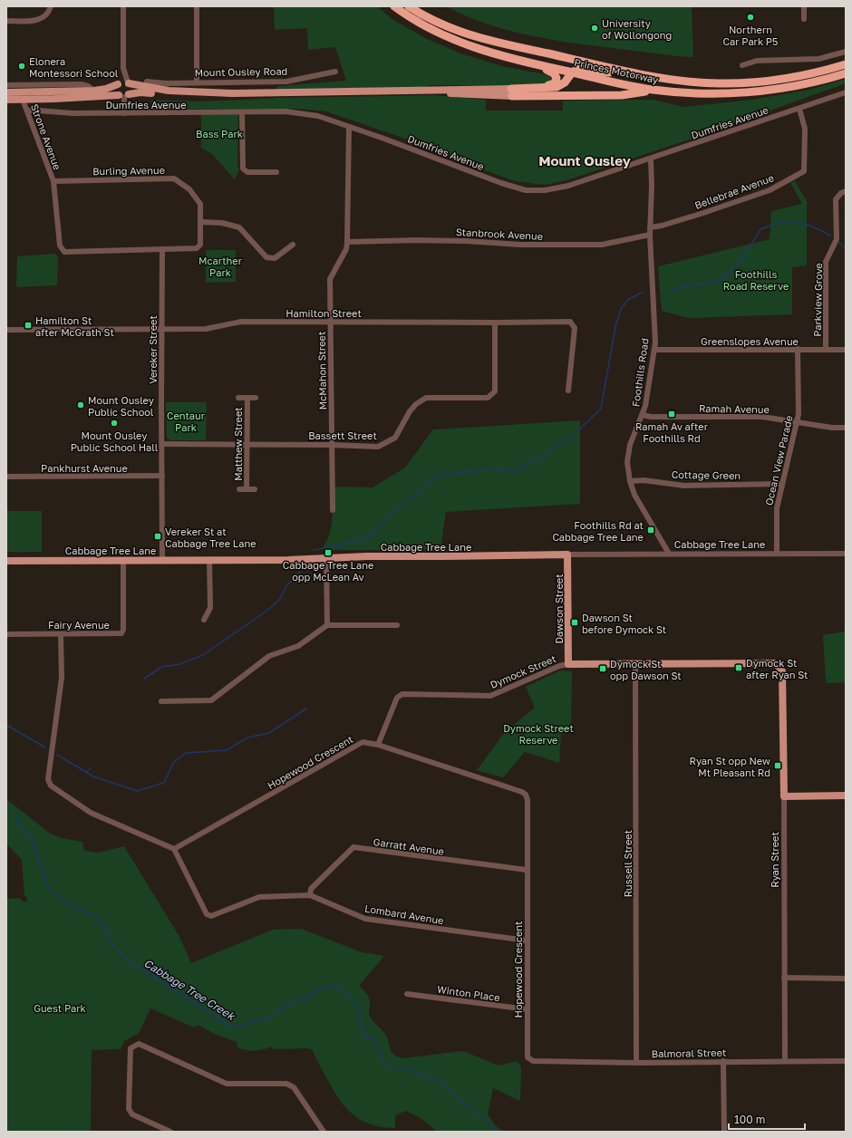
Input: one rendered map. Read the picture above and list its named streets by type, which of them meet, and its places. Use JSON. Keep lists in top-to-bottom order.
{
  "streets": {
    "highway": ["Princes Motorway"],
    "main road": [
      "Mount Ousley Road",
      "Cabbage Tree Lane",
      "Dawson Street",
      "Dymock Street",
      "Ryan Street"
    ],
    "street": [
      "Dumfries Avenue",
      "Strone Avenue",
      "Burling Avenue",
      "Bellebrae Avenue",
      "Stanbrook Avenue",
      "Parkview Grove",
      "Hamilton Street",
      "Greenslopes Avenue",
      "Vereker Street",
      "McMahon Street",
      "Foothills Road",
      "Ramah Avenue",
      "Bassett Street",
      "Matthew Street",
      "Ocean View Parade",
      "Pankhurst Avenue",
      "Cottage Green",
      "Fairy Avenue",
      "Hopewood Crescent",
      "Garratt Avenue",
      "Russell Street",
      "Lombard Avenue",
      "Winton Place",
      "Balmoral Street"
    ]
  },
  "crossings": [
    ["Mount Ousley Road", "Strone Avenue"],
    ["Dumfries Avenue", "Strone Avenue"],
    ["Dumfries Avenue", "Bellebrae Avenue"],
    ["Dumfries Avenue", "McMahon Street"],
    ["Dumfries Avenue", "Foothills Road"],
    ["Strone Avenue", "Burling Avenue"],
    ["Strone Avenue", "Vereker Street"],
    ["Burling Avenue", "Vereker Street"],
    ["Bellebrae Avenue", "Foothills Road"],
    ["Stanbrook Avenue", "McMahon Street"],
    ["Stanbrook Avenue", "Foothills Road"],
    ["Parkview Grove", "Greenslopes Avenue"],
    ["Hamilton Street", "Vereker Street"],
    ["Hamilton Street", "McMahon Street"],
    ["Hamilton Street", "Bassett Street"],
    ["Greenslopes Avenue", "Foothills Road"],
    ["Greenslopes Avenue", "Ocean View Parade"],
    ["Vereker Street", "Bassett Street"],
    ["Vereker Street", "Pankhurst Avenue"],
    ["Vereker Street", "Cabbage Tree Lane"],
    ["McMahon Street", "Bassett Street"],
    ["Foothills Road", "Ramah Avenue"],
    ["Foothills Road", "Cottage Green"],
    ["Foothills Road", "Cabbage Tree Lane"],
    ["Ramah Avenue", "Ocean View Parade"],
    ["Bassett Street", "Matthew Street"],
    ["Ocean View Parade", "Cottage Green"],
    ["Ocean View Parade", "Cabbage Tree Lane"],
    ["Cabbage Tree Lane", "Dawson Street"],
    ["Cabbage Tree Lane", "Fairy Avenue"],
    ["Dawson Street", "Dymock Street"],
    ["Dymock Street", "Hopewood Crescent"],
    ["Dymock Street", "Ryan Street"],
    ["Dymock Street", "Russell Street"],
    ["Hopewood Crescent", "Garratt Avenue"],
    ["Hopewood Crescent", "Lombard Avenue"],
    ["Hopewood Crescent", "Winton Place"],
    ["Hopewood Crescent", "Balmoral Street"],
    ["Garratt Avenue", "Lombard Avenue"],
    ["Ryan Street", "Balmoral Street"],
    ["Russell Street", "Balmoral Street"]
  ],
  "districts": ["Mount Ousley"],
  "water": ["Cabbage Tree Creek"],
  "parks": [
    "Bass Park",
    "Mcarther Park",
    "Foothills Road Reserve",
    "Centaur Park",
    "Dymock Street Reserve",
    "Guest Park"
  ],
  "places": {
    "other": [
      "Northern Car Park P5",
      "University of Wollongong",
      "Elonera Montessori School",
      "Mount Ousley Public School",
      "Mount Ousley Public School Hall"
    ],
    "transit": [
      "Hamilton St after McGrath St",
      "Ramah Av after Foothills Rd",
      "Foothills Rd at Cabbage Tree Lane",
      "Vereker St at Cabbage Tree Lane",
      "Cabbage Tree Lane opp McLean Av",
      "Dawson St before Dymock St",
      "Dymock St after Ryan St",
      "Dymock St opp Dawson St",
      "Ryan St opp New Mt Pleasant Rd"
    ]
  },
  "scale_bar": "100 m"
}
